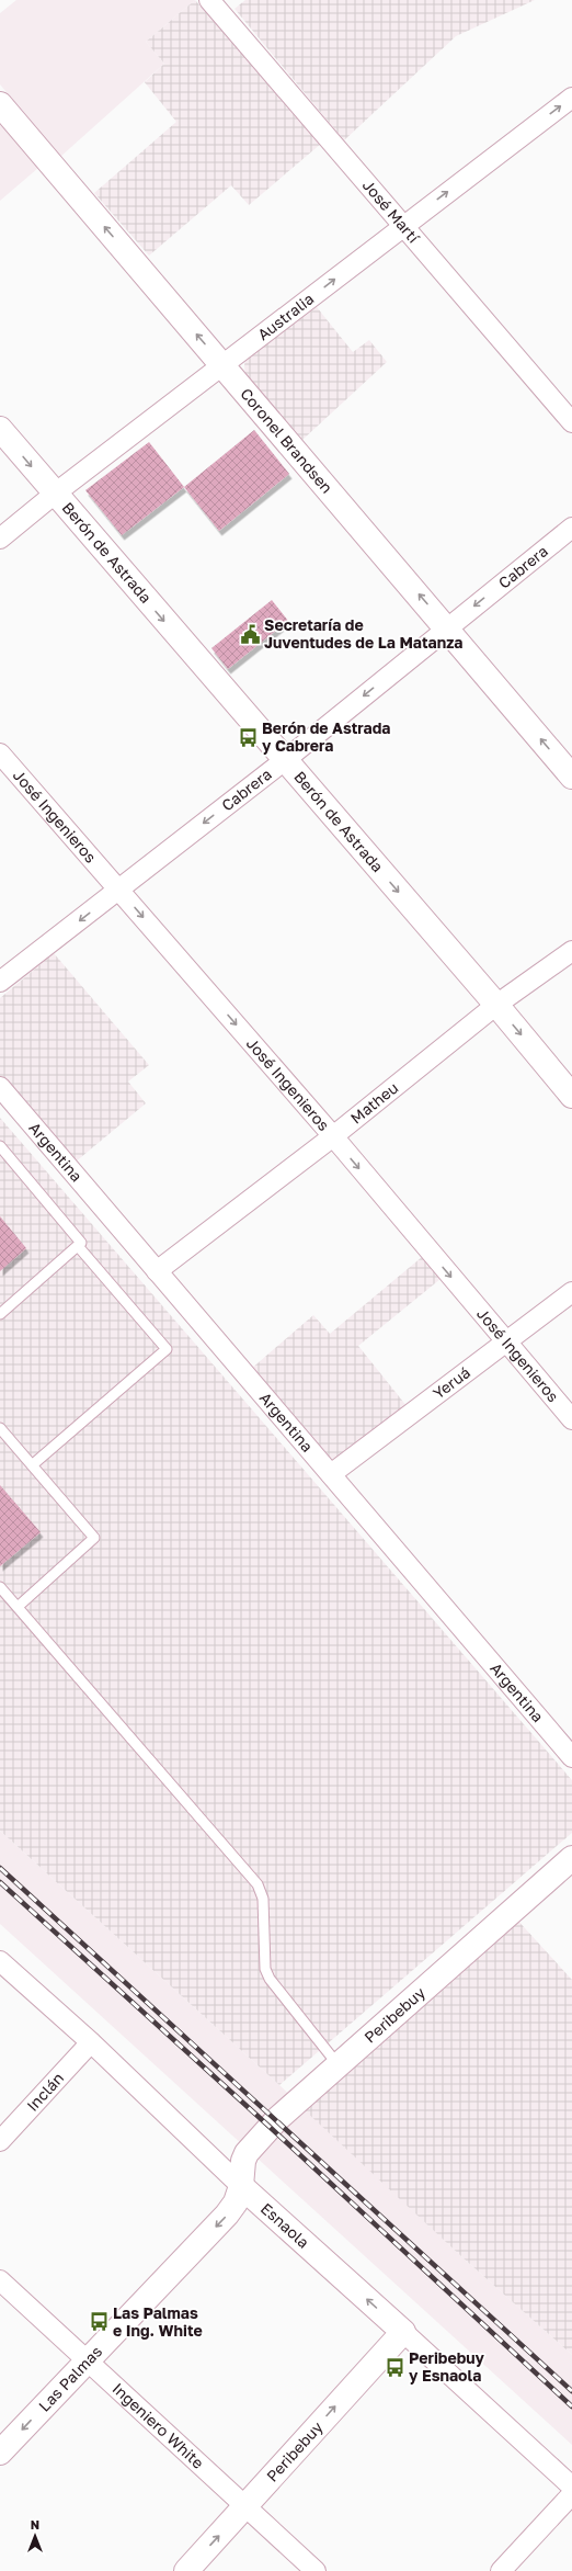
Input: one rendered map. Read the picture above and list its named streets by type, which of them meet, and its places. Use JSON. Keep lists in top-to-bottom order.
{
  "streets": {
    "street": [
      "José Martí",
      "Australia",
      "Coronel Brandsen",
      "Berón de Astrada",
      "Cabrera",
      "José Ingenieros",
      "Matheu",
      "Argentina",
      "Yeruá",
      "Peribebuy",
      "Inclán",
      "Esnaola",
      "Las Palmas",
      "Ingeniero White"
    ]
  },
  "crossings": [
    ["José Martí", "Australia"],
    ["Australia", "Coronel Brandsen"],
    ["Australia", "Berón de Astrada"],
    ["Coronel Brandsen", "Cabrera"],
    ["Berón de Astrada", "Cabrera"],
    ["Berón de Astrada", "Matheu"],
    ["Cabrera", "José Ingenieros"],
    ["José Ingenieros", "Matheu"],
    ["José Ingenieros", "Yeruá"],
    ["Matheu", "Argentina"],
    ["Argentina", "Yeruá"],
    ["Peribebuy", "Esnaola"],
    ["Peribebuy", "Las Palmas"],
    ["Peribebuy", "Ingeniero White"],
    ["Inclán", "Esnaola"],
    ["Esnaola", "Las Palmas"],
    ["Las Palmas", "Ingeniero White"]
  ],
  "one_way": [
    "Australia",
    "Coronel Brandsen",
    "Berón de Astrada",
    "Cabrera",
    "José Ingenieros",
    "Peribebuy",
    "Las Palmas"
  ],
  "places": {
    "public building": ["Secretaría de Juventudes de La Matanza"],
    "bus stop": ["Berón de Astrada y Cabrera", "Las Palmas e Ing. White", "Peribebuy y Esnaola"]
  },
  "north": "top"
}
